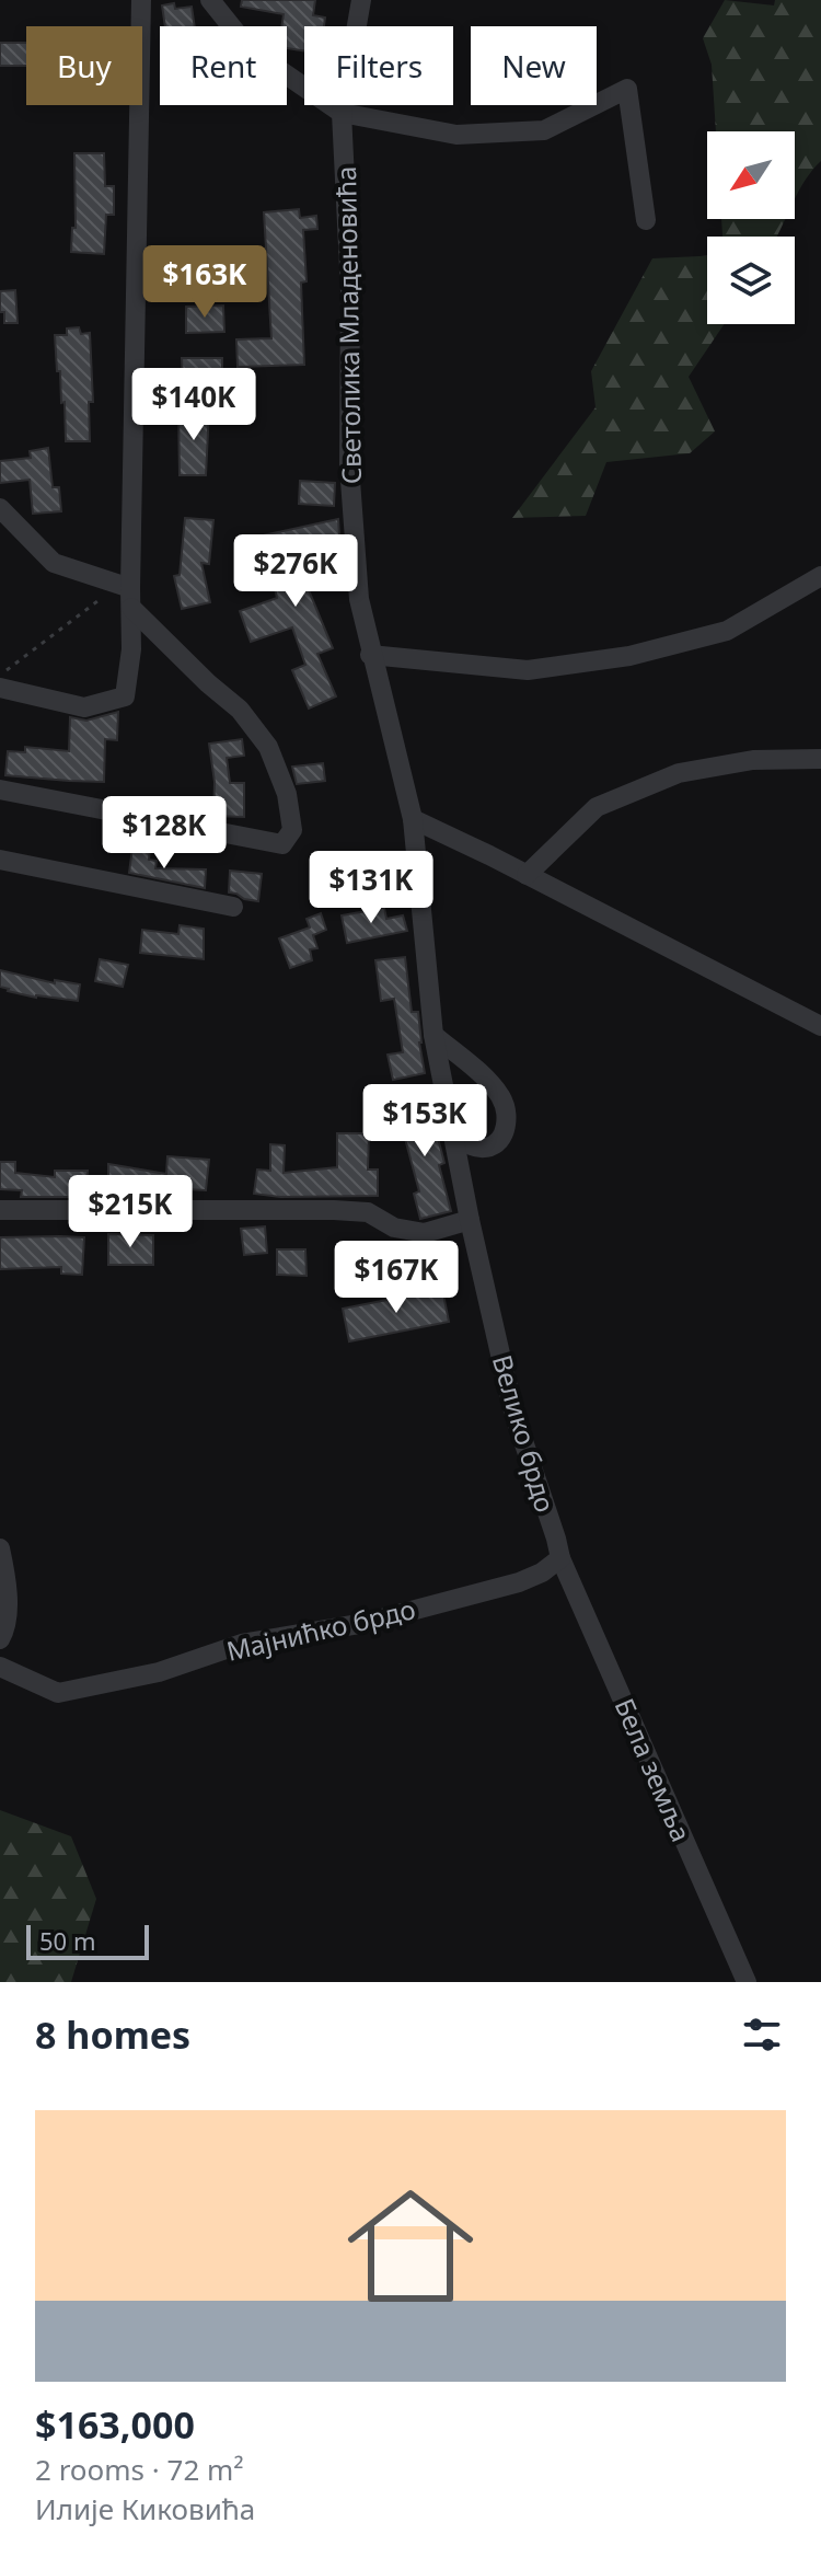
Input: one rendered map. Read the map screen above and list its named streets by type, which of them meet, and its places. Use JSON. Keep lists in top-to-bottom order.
{
  "streets": {
    "street": [
      "Светолика Младеновића",
      "Велико брдо",
      "Мајнићко брдо",
      "Бела земља"
    ]
  },
  "crossings": [
    ["Светолика Младеновића", "Велико брдо"],
    ["Велико брдо", "Мајнићко брдо"],
    ["Велико брдо", "Бела земља"],
    ["Мајнићко брдо", "Бела земља"]
  ],
  "scale_bar": "50 m",
  "north": "bottom left",
  "page": {
    "chip": [
      "Buy",
      "Rent",
      "Filters",
      "New"
    ],
    "price": [
      "$163K",
      "$140K",
      "$276K",
      "$128K",
      "$131K",
      "$153K",
      "$215K",
      "$167K"
    ],
    "scale": "50 m",
    "heading": "8 homes",
    "list": [
      {
        "name": "$163,000",
        "note": "2 rooms · 72 m² · Илије Киковића"
      }
    ]
  }
}
